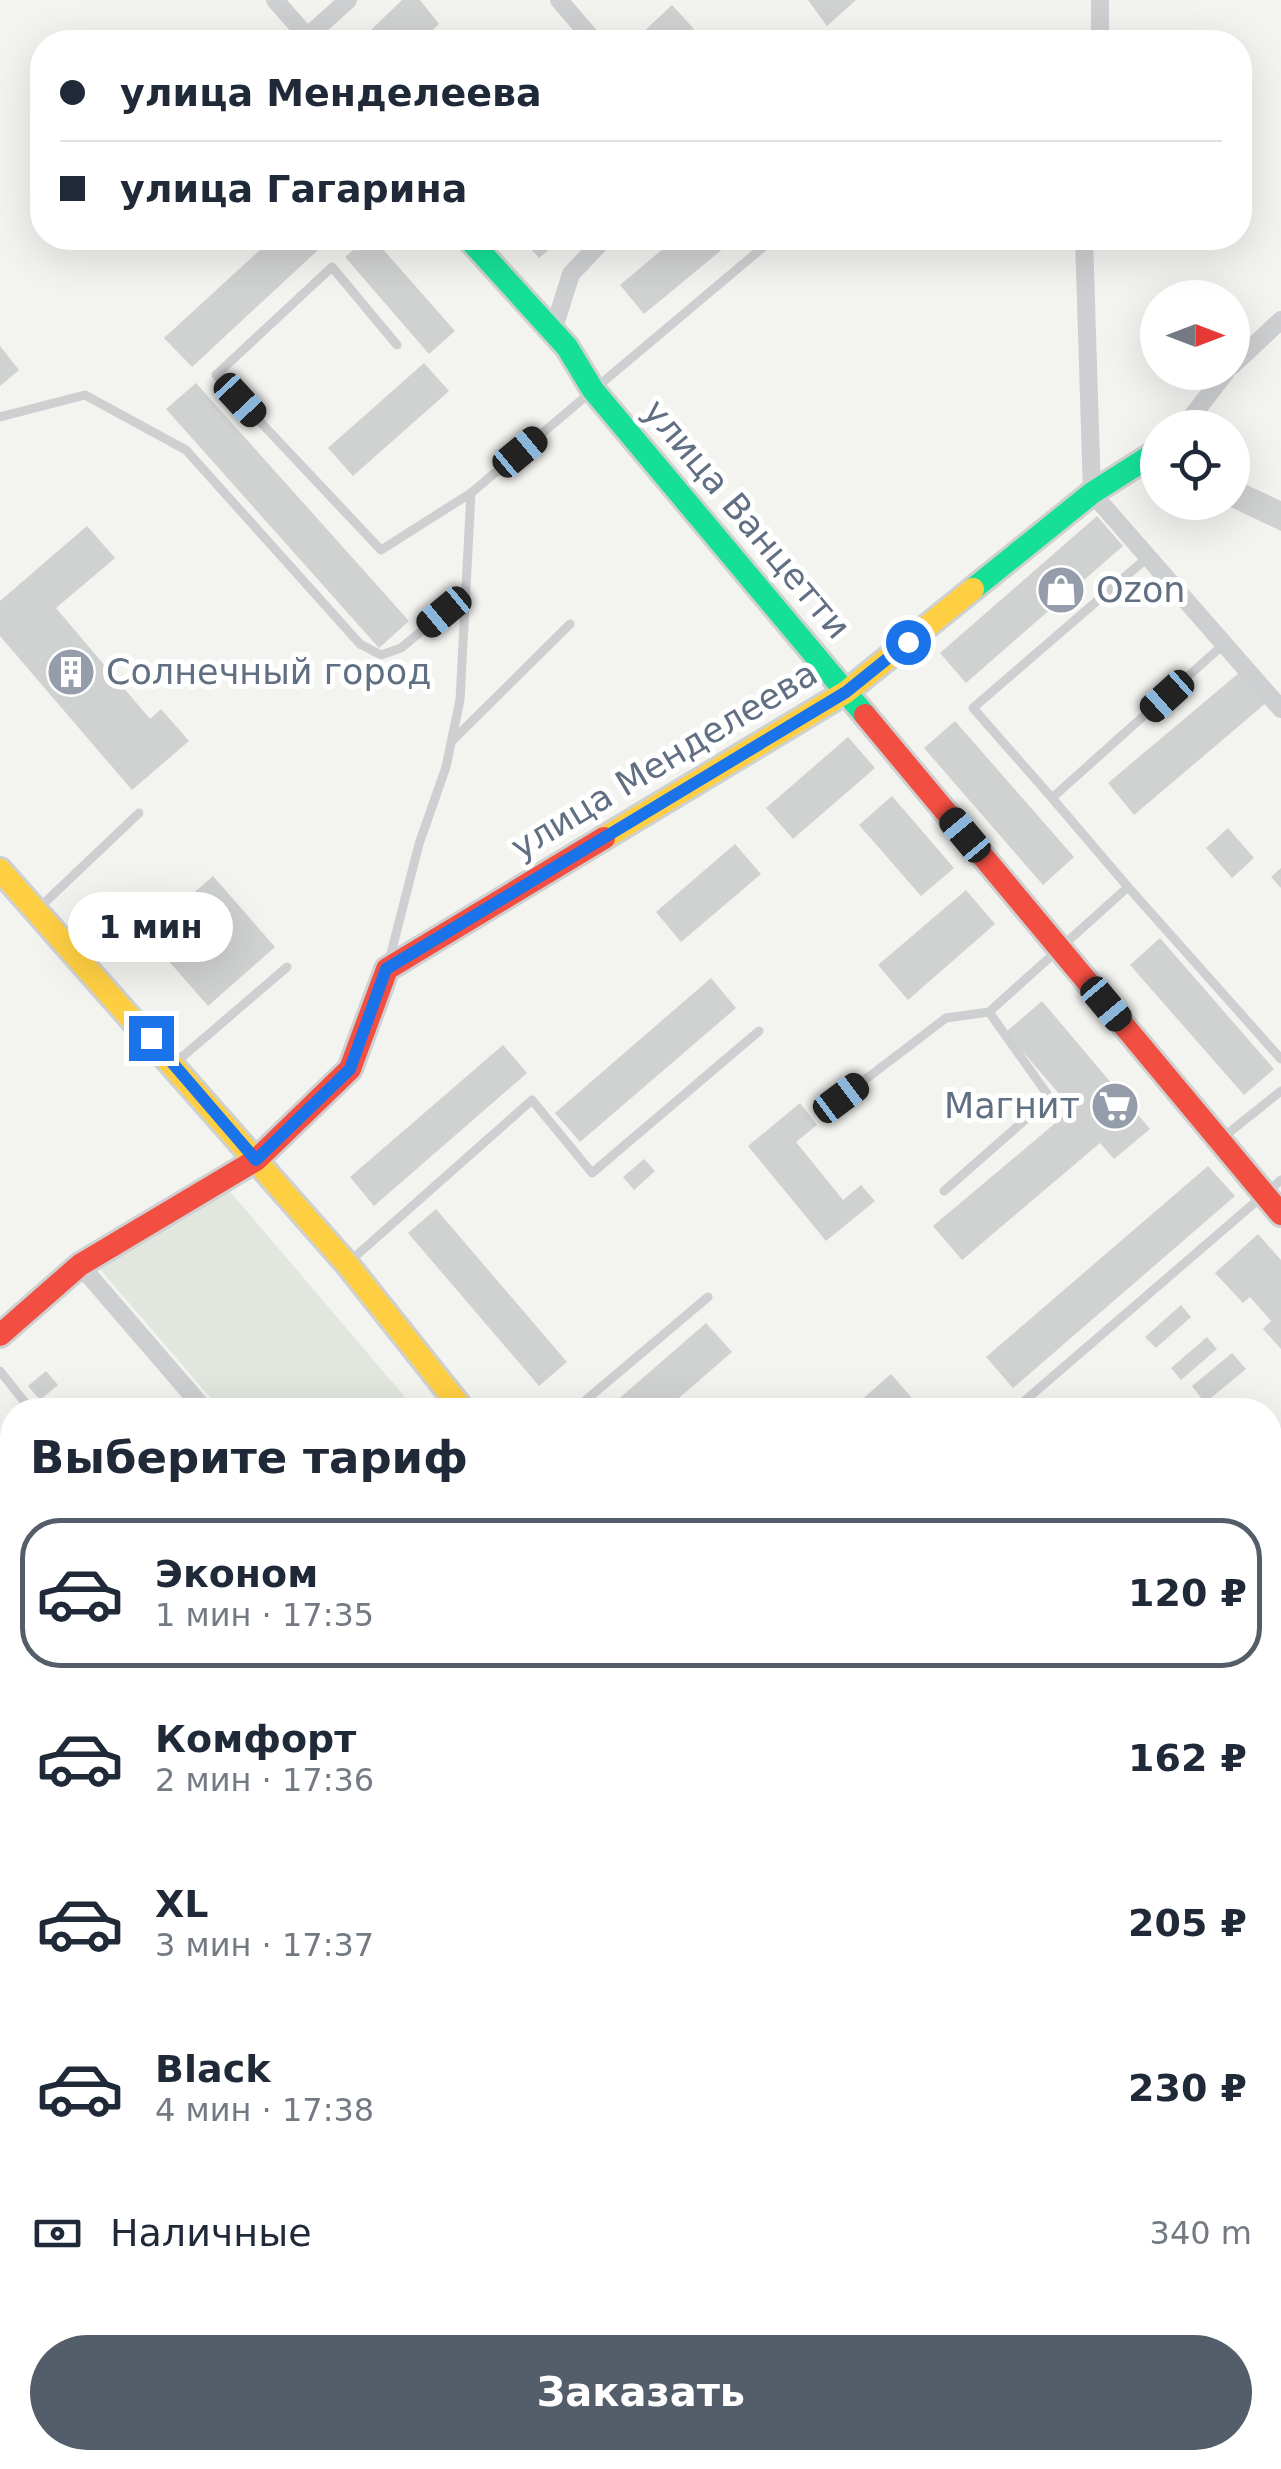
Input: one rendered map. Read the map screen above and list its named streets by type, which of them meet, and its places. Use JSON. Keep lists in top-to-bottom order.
{
  "streets": {
    "street": ["улица Ванцетти", "улица Менделеева"]
  },
  "crossings": [
    ["улица Ванцетти", "улица Менделеева"]
  ],
  "places": {
    "shop": ["Ozon"],
    "building": ["Солнечный город"],
    "supermarket": ["Магнит"]
  },
  "north": "right",
  "page": {
    "banner": ["улица Менделеева", "улица Гагарина"],
    "bubble": "1 мин",
    "heading": "Выберите тариф",
    "list": [
      {
        "name": "Эконом",
        "note": "1 мин · 17:35",
        "value": "120 ₽"
      },
      {
        "name": "Комфорт",
        "note": "2 мин · 17:36",
        "value": "162 ₽"
      },
      {
        "name": "XL",
        "note": "3 мин · 17:37",
        "value": "205 ₽"
      },
      {
        "name": "Black",
        "note": "4 мин · 17:38",
        "value": "230 ₽"
      }
    ],
    "pay": ["Наличные", "340 m"],
    "buttons": "Заказать"
  }
}
